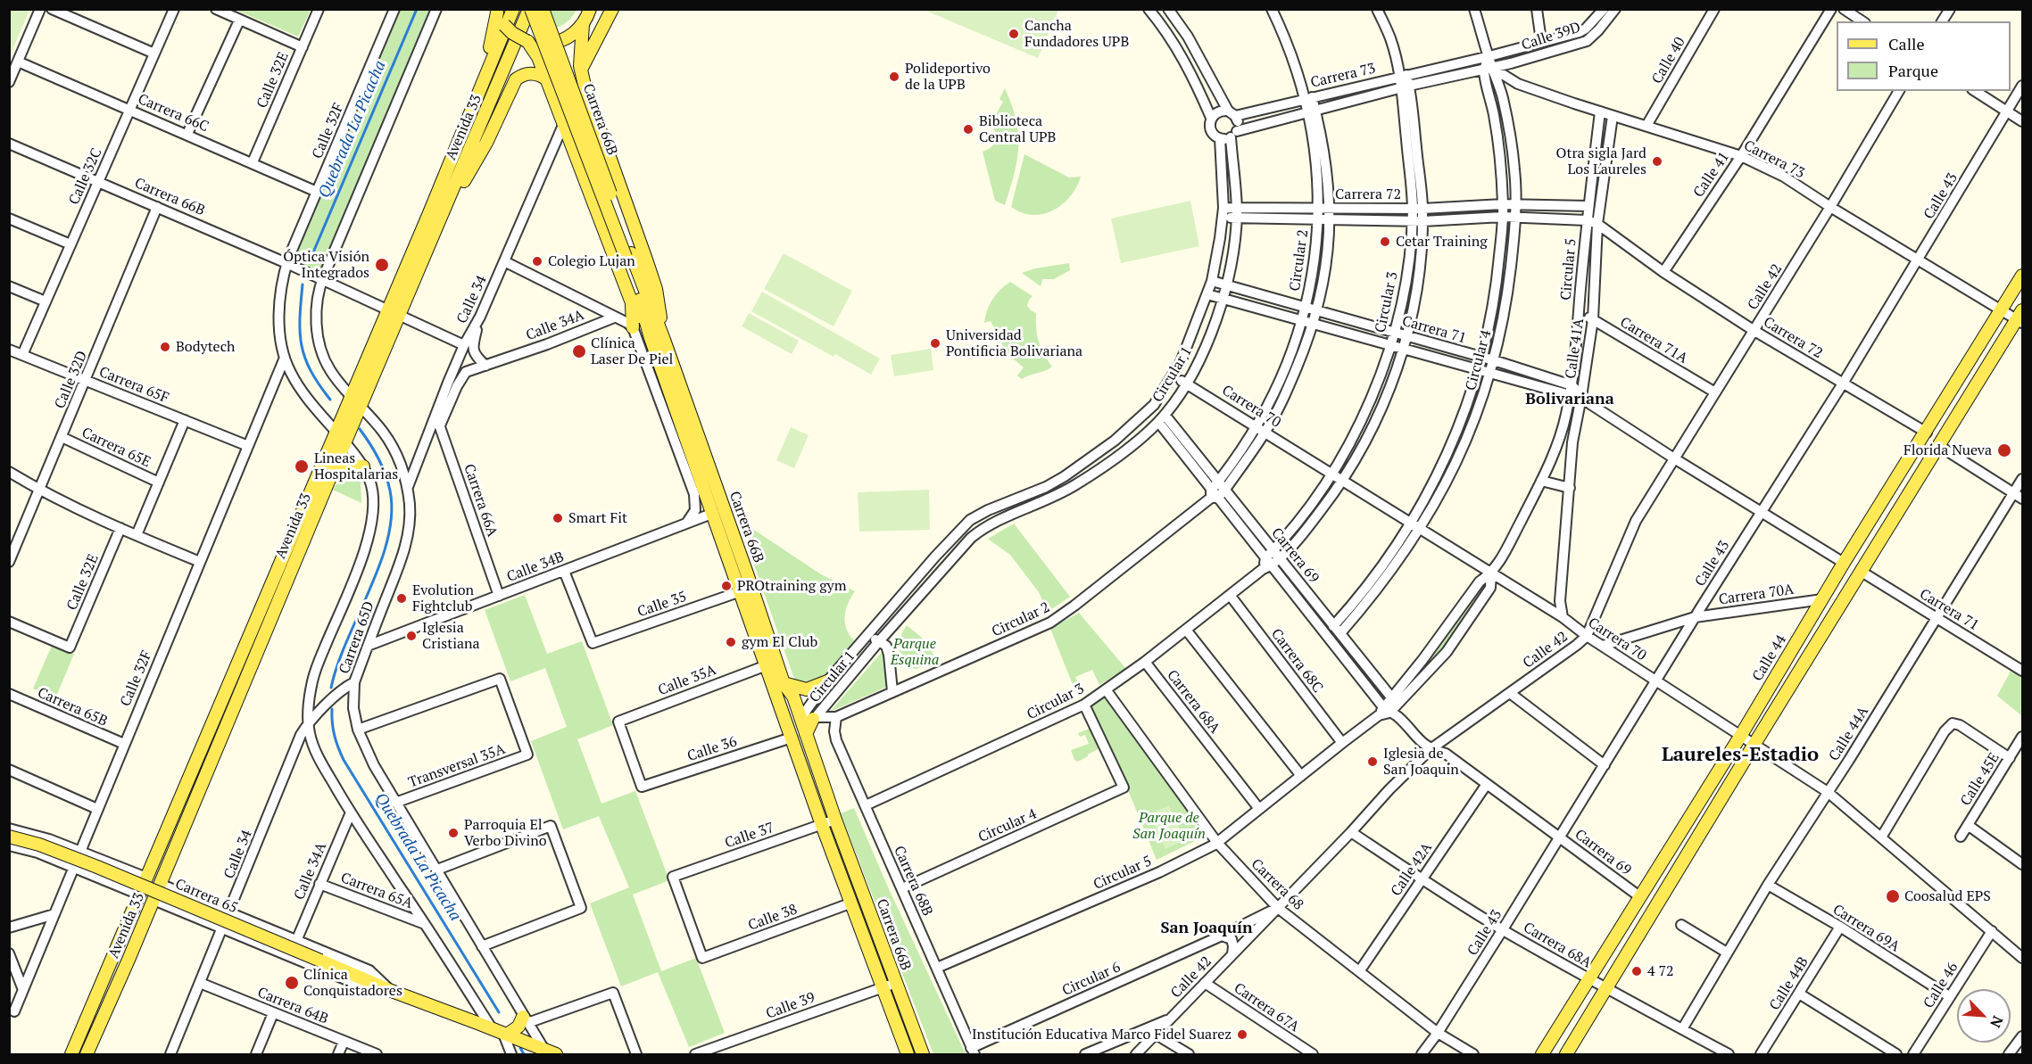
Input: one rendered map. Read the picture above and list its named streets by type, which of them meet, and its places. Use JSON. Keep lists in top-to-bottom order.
{
  "streets": {
    "main road": [
      "Carrera 66B",
      "Avenida 33",
      "Calle 44",
      "Carrera 65"
    ],
    "street": [
      "Calle 39D",
      "Calle 40",
      "Carrera 73",
      "Calle 32E",
      "Carrera 66C",
      "Calle 32F",
      "Calle 41",
      "Calle 32C",
      "Carrera 72",
      "Calle 43",
      "Circular 2",
      "Circular 5",
      "Calle 42",
      "Calle 34",
      "Circular 3",
      "Calle 34A",
      "Carrera 71",
      "Carrera 71A",
      "Calle 41A",
      "Circular 4",
      "Circular 1",
      "Calle 32D",
      "Carrera 65F",
      "Carrera 70",
      "Carrera 65E",
      "Carrera 66A",
      "Carrera 69",
      "Calle 34B",
      "Carrera 70A",
      "Calle 35",
      "Carrera 65D",
      "Carrera 68C",
      "Calle 35A",
      "Carrera 68A",
      "Carrera 65B",
      "Calle 44A",
      "Calle 36",
      "Transversal 35A",
      "Calle 45E",
      "Calle 37",
      "Calle 42A",
      "Carrera 68B",
      "Carrera 68",
      "Carrera 65A",
      "Calle 38",
      "Carrera 69A",
      "Circular 6",
      "Calle 44B",
      "Calle 46",
      "Carrera 64B",
      "Calle 39",
      "Carrera 67A"
    ]
  },
  "crossings": [
    ["Calle 39D", "Carrera 73"],
    ["Calle 39D", "Circular 4"],
    ["Calle 40", "Carrera 73"],
    ["Carrera 73", "Calle 41"],
    ["Carrera 73", "Calle 43"],
    ["Carrera 73", "Circular 2"],
    ["Carrera 73", "Circular 5"],
    ["Carrera 73", "Calle 42"],
    ["Carrera 73", "Circular 3"],
    ["Carrera 73", "Calle 41A"],
    ["Carrera 73", "Circular 4"],
    ["Carrera 73", "Circular 1"],
    ["Carrera 73", "Calle 44"],
    ["Calle 32E", "Carrera 66C"],
    ["Carrera 66C", "Calle 32F"],
    ["Carrera 66C", "Calle 32C"],
    ["Carrera 66B", "Avenida 33"],
    ["Carrera 66B", "Calle 32F"],
    ["Carrera 66B", "Calle 32C"],
    ["Carrera 66B", "Circular 2"],
    ["Carrera 66B", "Calle 34"],
    ["Carrera 66B", "Circular 1"],
    ["Carrera 66B", "Calle 32D"],
    ["Carrera 66B", "Calle 34B"],
    ["Carrera 66B", "Calle 35"],
    ["Carrera 66B", "Carrera 65D"],
    ["Carrera 66B", "Calle 35A"],
    ["Carrera 66B", "Calle 36"],
    ["Carrera 66B", "Calle 37"],
    ["Carrera 66B", "Calle 38"],
    ["Carrera 66B", "Calle 39"],
    ["Avenida 33", "Carrera 65D"],
    ["Avenida 33", "Carrera 65"],
    ["Calle 32F", "Carrera 65F"],
    ["Calle 32F", "Carrera 65D"],
    ["Calle 32F", "Carrera 65B"],
    ["Calle 41", "Carrera 72"],
    ["Calle 32C", "Carrera 65F"],
    ["Carrera 72", "Calle 43"],
    ["Carrera 72", "Circular 2"],
    ["Carrera 72", "Circular 5"],
    ["Carrera 72", "Calle 42"],
    ["Carrera 72", "Circular 3"],
    ["Carrera 72", "Calle 41A"],
    ["Carrera 72", "Circular 4"],
    ["Carrera 72", "Circular 1"],
    ["Carrera 72", "Calle 44"],
    ["Calle 43", "Carrera 71"],
    ["Calle 43", "Carrera 70"],
    ["Calle 43", "Carrera 69"],
    ["Calle 43", "Carrera 70A"],
    ["Calle 43", "Carrera 68A"],
    ["Calle 43", "Carrera 68"],
    ["Circular 2", "Carrera 71"],
    ["Circular 2", "Circular 1"],
    ["Circular 2", "Carrera 70"],
    ["Circular 2", "Carrera 69"],
    ["Circular 2", "Carrera 68B"],
    ["Circular 5", "Carrera 71"],
    ["Circular 5", "Carrera 71A"],
    ["Circular 5", "Carrera 70"],
    ["Circular 5", "Carrera 69"],
    ["Circular 5", "Carrera 68C"],
    ["Circular 5", "Carrera 68A"],
    ["Circular 5", "Carrera 68B"],
    ["Circular 5", "Carrera 68"],
    ["Calle 42", "Carrera 71"],
    ["Calle 42", "Carrera 71A"],
    ["Calle 42", "Carrera 70"],
    ["Calle 42", "Carrera 69"],
    ["Calle 42", "Carrera 68A"],
    ["Calle 42", "Carrera 68"],
    ["Calle 42", "Circular 6"],
    ["Calle 42", "Carrera 67A"],
    ["Calle 34", "Carrera 66A"],
    ["Calle 34", "Carrera 65D"],
    ["Calle 34", "Carrera 65"],
    ["Calle 34", "Carrera 64B"],
    ["Circular 3", "Carrera 71"],
    ["Circular 3", "Circular 4"],
    ["Circular 3", "Carrera 70"],
    ["Circular 3", "Carrera 69"],
    ["Circular 3", "Carrera 68C"],
    ["Circular 3", "Carrera 68A"],
    ["Circular 3", "Carrera 68B"],
    ["Circular 3", "Carrera 68"],
    ["Calle 34A", "Carrera 66A"],
    ["Calle 34A", "Carrera 65D"],
    ["Calle 34A", "Carrera 65A"],
    ["Calle 34A", "Carrera 65"],
    ["Carrera 71", "Calle 41A"],
    ["Carrera 71", "Circular 4"],
    ["Carrera 71", "Circular 1"],
    ["Carrera 71", "Calle 44"],
    ["Carrera 71", "Calle 44A"],
    ["Carrera 71A", "Calle 41A"],
    ["Calle 41A", "Carrera 70"],
    ["Circular 4", "Carrera 70"],
    ["Circular 4", "Carrera 69"],
    ["Circular 4", "Carrera 68B"],
    ["Circular 1", "Carrera 70"],
    ["Circular 1", "Carrera 69"],
    ["Calle 32D", "Carrera 65F"],
    ["Calle 32D", "Carrera 65E"],
    ["Carrera 70", "Carrera 70A"],
    ["Carrera 70", "Calle 44"],
    ["Carrera 70", "Calle 44A"],
    ["Carrera 70", "Calle 46"],
    ["Carrera 66A", "Calle 34B"],
    ["Carrera 69", "Calle 44"],
    ["Carrera 69", "Calle 42A"],
    ["Calle 34B", "Calle 35"],
    ["Calle 34B", "Carrera 65D"],
    ["Carrera 70A", "Calle 44"],
    ["Carrera 65D", "Transversal 35A"],
    ["Carrera 65D", "Carrera 65A"],
    ["Carrera 65D", "Carrera 65"],
    ["Calle 44", "Carrera 68A"],
    ["Calle 35A", "Calle 36"],
    ["Carrera 68A", "Calle 44A"],
    ["Carrera 68A", "Calle 42A"],
    ["Calle 44A", "Carrera 69A"],
    ["Calle 37", "Calle 38"],
    ["Calle 42A", "Carrera 68"],
    ["Carrera 68B", "Circular 6"],
    ["Carrera 68", "Circular 6"],
    ["Carrera 69A", "Calle 44B"],
    ["Carrera 69A", "Calle 46"]
  ],
  "districts": ["Bolivariana", "Laureles-Estadio", "San Joaquín"],
  "water": ["Quebrada La Picacha"],
  "parks": ["Parque Esquina", "Parque de San Joaquín"],
  "places": [
    "Cancha Fundadores UPB",
    "Polideportivo de la UPB",
    "Biblioteca Central UPB",
    "Otra sigla Jard Los Laureles",
    "Cetar Training",
    "Colegio Lujan",
    "Óptica Visión Integrados",
    "Universidad Pontificia Bolivariana",
    "Bodytech",
    "Clínica Laser De Piel",
    "Florida Nueva",
    "Lineas Hospitalarias",
    "Smart Fit",
    "PROtraining gym",
    "Evolution Fightclub",
    "Iglesia Cristiana",
    "gym El Club",
    "Iglesia de San Joaquin",
    "Parroquia El Verbo Divino",
    "Coosalud EPS",
    "4 72",
    "Clínica Conquistadores",
    "Institución Educativa Marco Fidel Suarez"
  ],
  "legend": ["Calle", "Parque"],
  "north": "bottom right"
}
